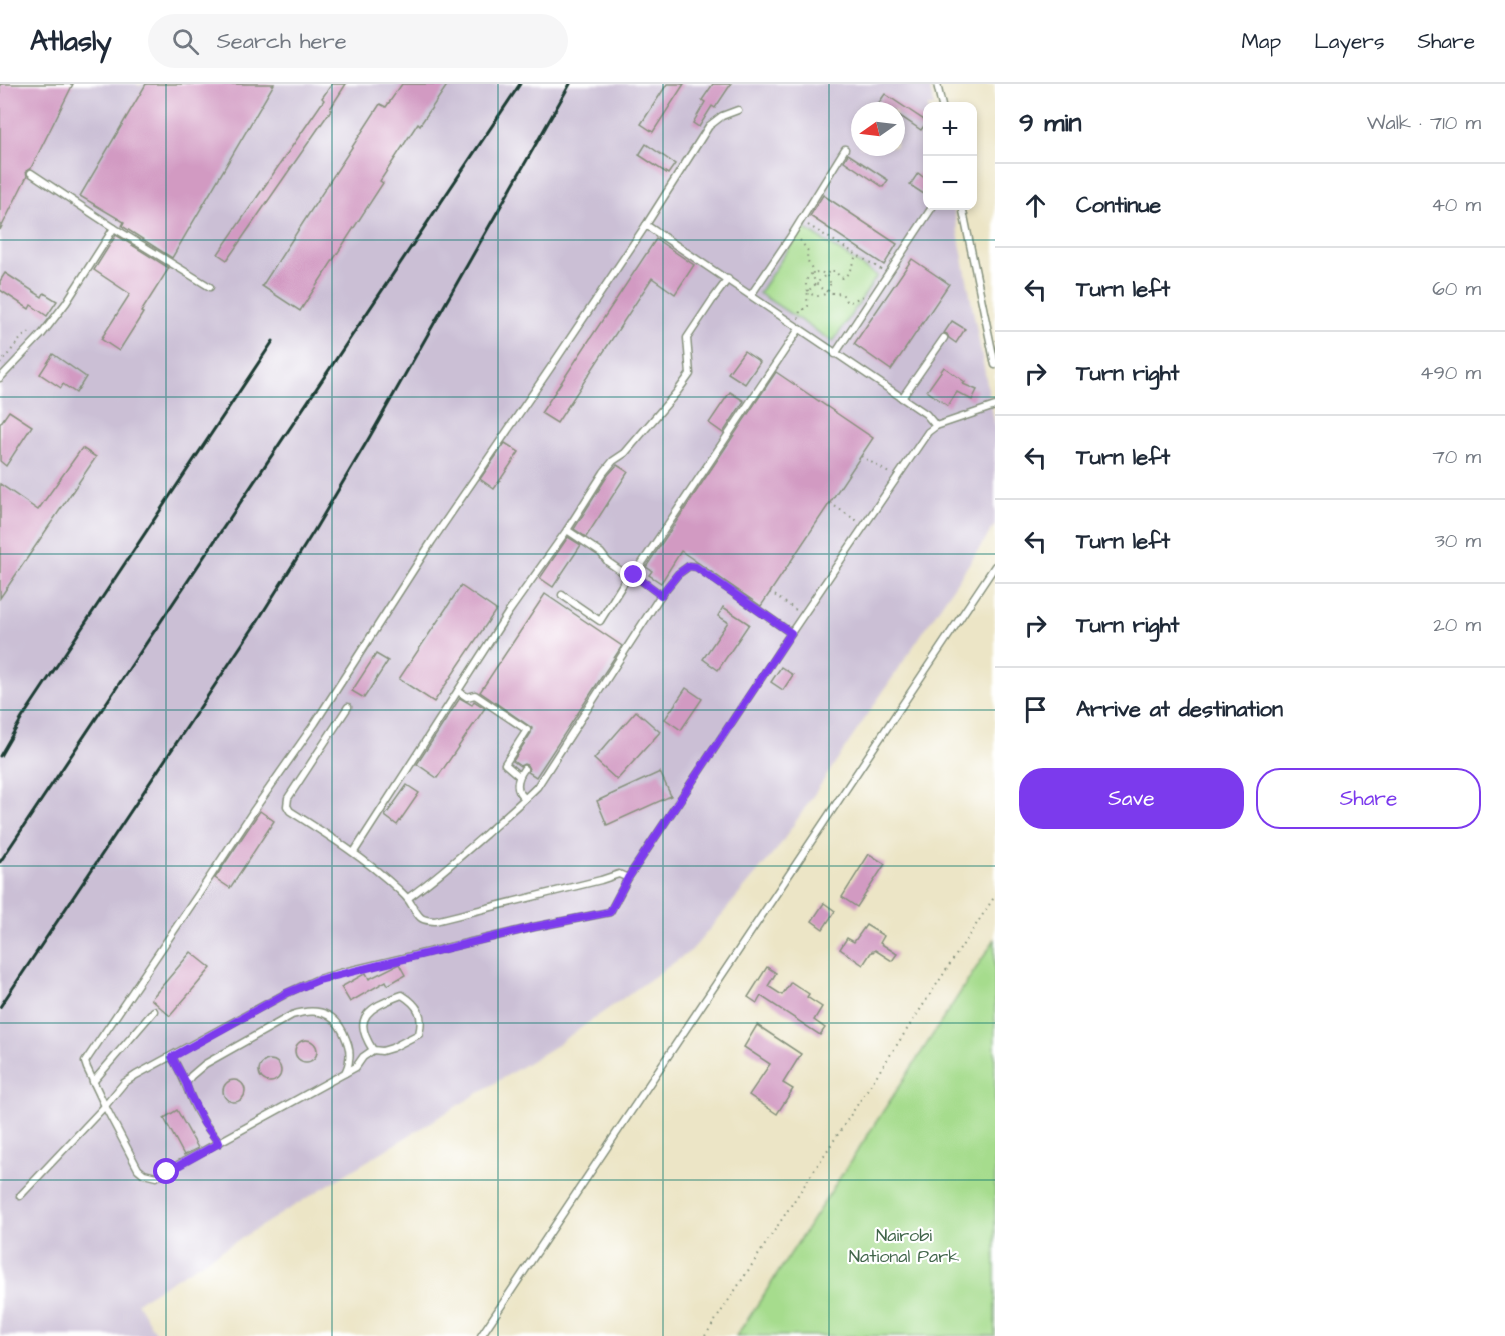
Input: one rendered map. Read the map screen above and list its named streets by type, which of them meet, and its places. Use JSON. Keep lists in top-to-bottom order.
{
  "parks": ["Nairobi National Park"],
  "north": "left",
  "page": {
    "header": "Atlasly",
    "search": "Search here",
    "nav": ["Map", "Layers", "Share"],
    "heading": ["9 min", "Walk · 710 m"],
    "map_buttons": ["+", "−"],
    "list": [
      ["Continue", "40 m"],
      ["Turn left", "60 m"],
      ["Turn right", "490 m"],
      ["Turn left", "70 m"],
      ["Turn left", "30 m"],
      ["Turn right", "20 m"],
      "Arrive at destination"
    ],
    "buttons": ["Save", "Share"]
  }
}
